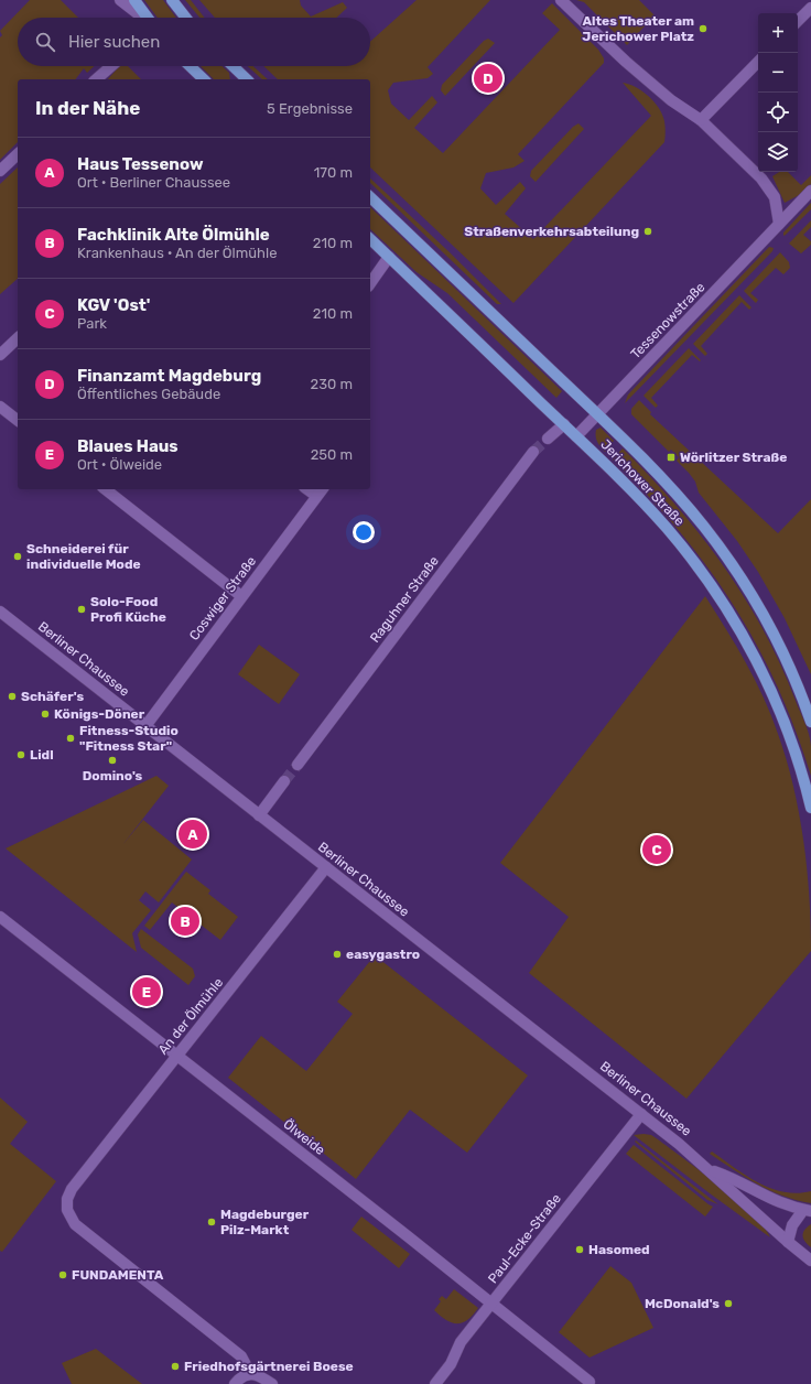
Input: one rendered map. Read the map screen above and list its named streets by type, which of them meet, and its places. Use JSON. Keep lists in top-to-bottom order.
{
  "streets": {
    "main road": ["Jerichower Straße"],
    "street": [
      "Tessenowstraße",
      "Coswiger Straße",
      "Raguhner Straße",
      "Berliner Chaussee",
      "An der Ölmühle",
      "Ölweide",
      "Paul-Ecke-Straße"
    ]
  },
  "crossings": [
    ["Tessenowstraße", "Jerichower Straße"],
    ["Coswiger Straße", "Berliner Chaussee"],
    ["Berliner Chaussee", "An der Ölmühle"],
    ["Berliner Chaussee", "Paul-Ecke-Straße"],
    ["An der Ölmühle", "Ölweide"],
    ["Ölweide", "Paul-Ecke-Straße"]
  ],
  "places": {
    "other": [
      "Altes Theater am Jerichower Platz",
      "Straßenverkehrsabteilung",
      "Schneiderei für individuelle Mode",
      "Solo-Food Profi Küche",
      "Schäfer's",
      "Königs-Döner",
      "Fitness-Studio \"Fitness Star\"",
      "Lidl",
      "Domino's",
      "easygastro",
      "Magdeburger Pilz-Markt",
      "Hasomed",
      "FUNDAMENTA",
      "McDonald's",
      "Friedhofsgärtnerei Boese"
    ],
    "transit": ["Wörlitzer Straße"]
  },
  "page": {
    "map_buttons": ["+", "−"],
    "search": "Hier suchen",
    "pins": [
      "D",
      "A",
      "C",
      "B",
      "E"
    ],
    "heading": ["In der Nähe", "5 Ergebnisse"],
    "list": [
      {
        "mark": "A",
        "name": "Haus Tessenow",
        "note": "Ort · Berliner Chaussee",
        "value": "170 m"
      },
      {
        "mark": "B",
        "name": "Fachklinik Alte Ölmühle",
        "note": "Krankenhaus · An der Ölmühle",
        "value": "210 m"
      },
      {
        "mark": "C",
        "name": "KGV 'Ost'",
        "note": "Park",
        "value": "210 m"
      },
      {
        "mark": "D",
        "name": "Finanzamt Magdeburg",
        "note": "Öffentliches Gebäude",
        "value": "230 m"
      },
      {
        "mark": "E",
        "name": "Blaues Haus",
        "note": "Ort · Ölweide",
        "value": "250 m"
      }
    ]
  }
}
